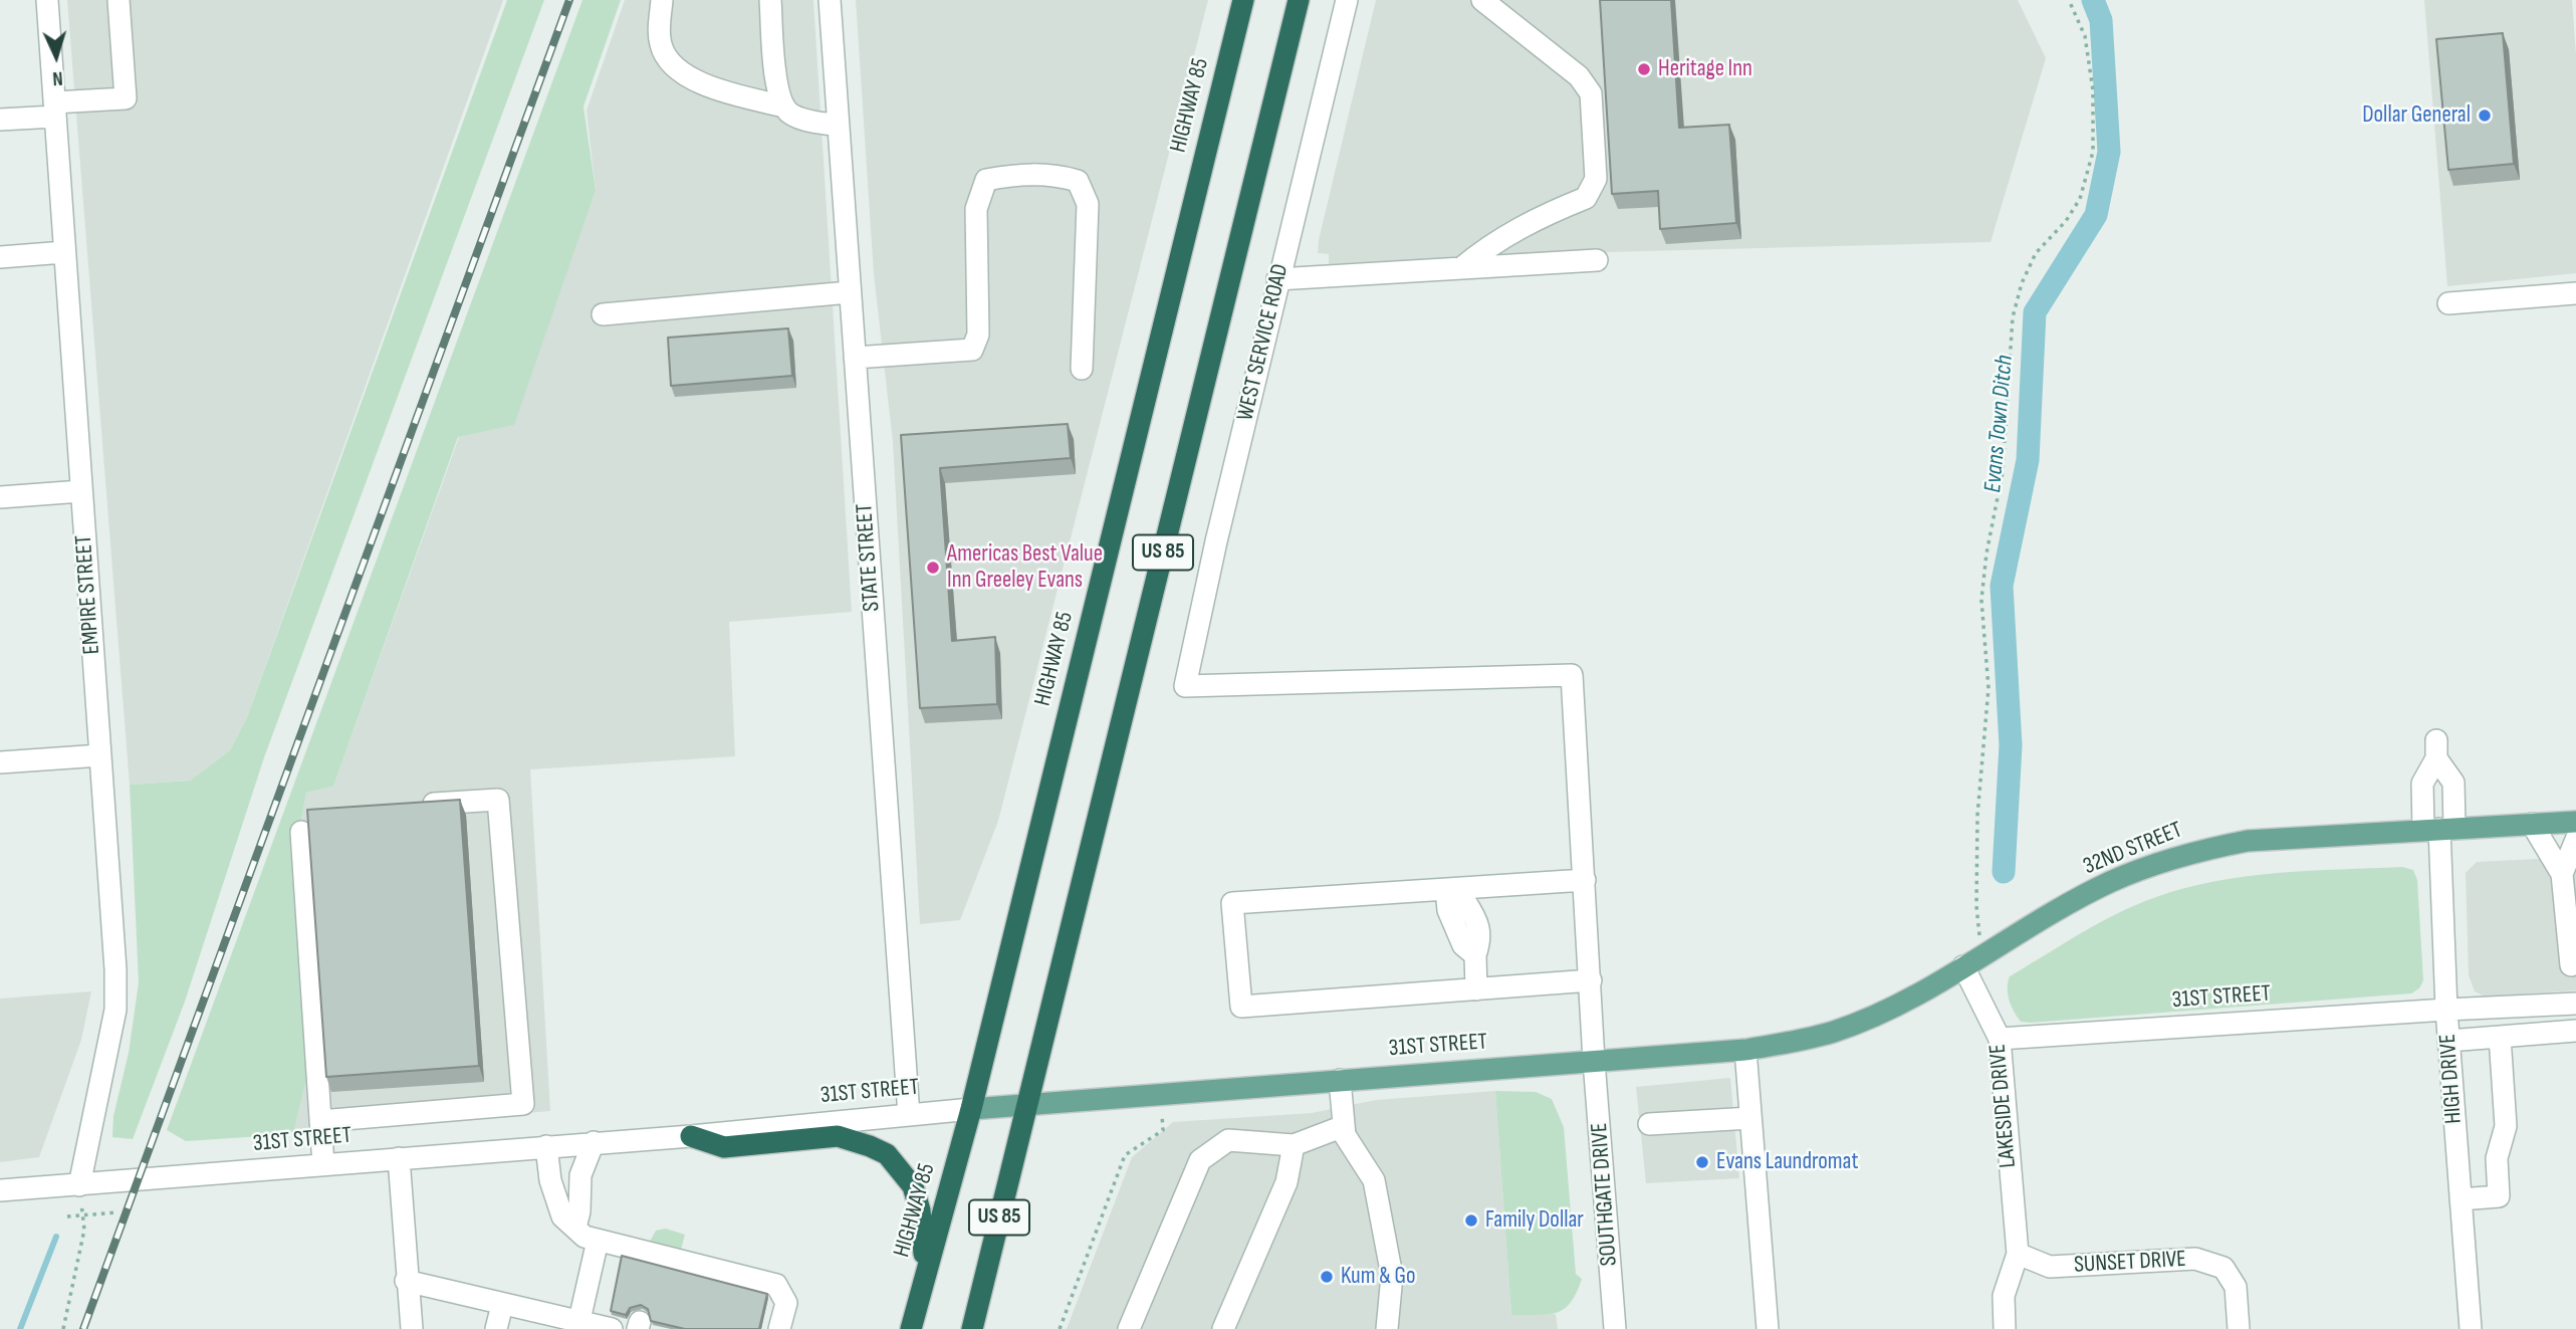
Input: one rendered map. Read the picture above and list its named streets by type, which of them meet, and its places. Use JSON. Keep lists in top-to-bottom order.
{
  "streets": {
    "highway": ["HIGHWAY 85", "US 85"],
    "main road": ["32ND STREET", "31ST STREET"],
    "street": [
      "WEST SERVICE ROAD",
      "STATE STREET",
      "EMPIRE STREET",
      "HIGH DRIVE",
      "LAKESIDE DRIVE",
      "SOUTHGATE DRIVE",
      "SUNSET DRIVE"
    ]
  },
  "crossings": [
    ["HIGHWAY 85", "31ST STREET"],
    ["WEST SERVICE ROAD", "SOUTHGATE DRIVE"],
    ["US 85", "31ST STREET"],
    ["STATE STREET", "31ST STREET"],
    ["EMPIRE STREET", "31ST STREET"],
    ["32ND STREET", "31ST STREET"],
    ["32ND STREET", "HIGH DRIVE"],
    ["32ND STREET", "LAKESIDE DRIVE"],
    ["31ST STREET", "HIGH DRIVE"],
    ["31ST STREET", "LAKESIDE DRIVE"],
    ["31ST STREET", "SOUTHGATE DRIVE"],
    ["LAKESIDE DRIVE", "SUNSET DRIVE"]
  ],
  "water": ["Evans Town Ditch"],
  "places": [
    "Heritage Inn",
    "Dollar General",
    "Americas Best Value Inn Greeley Evans",
    "Evans Laundromat",
    "Family Dollar",
    "Kum & Go"
  ],
  "north": "bottom"
}
